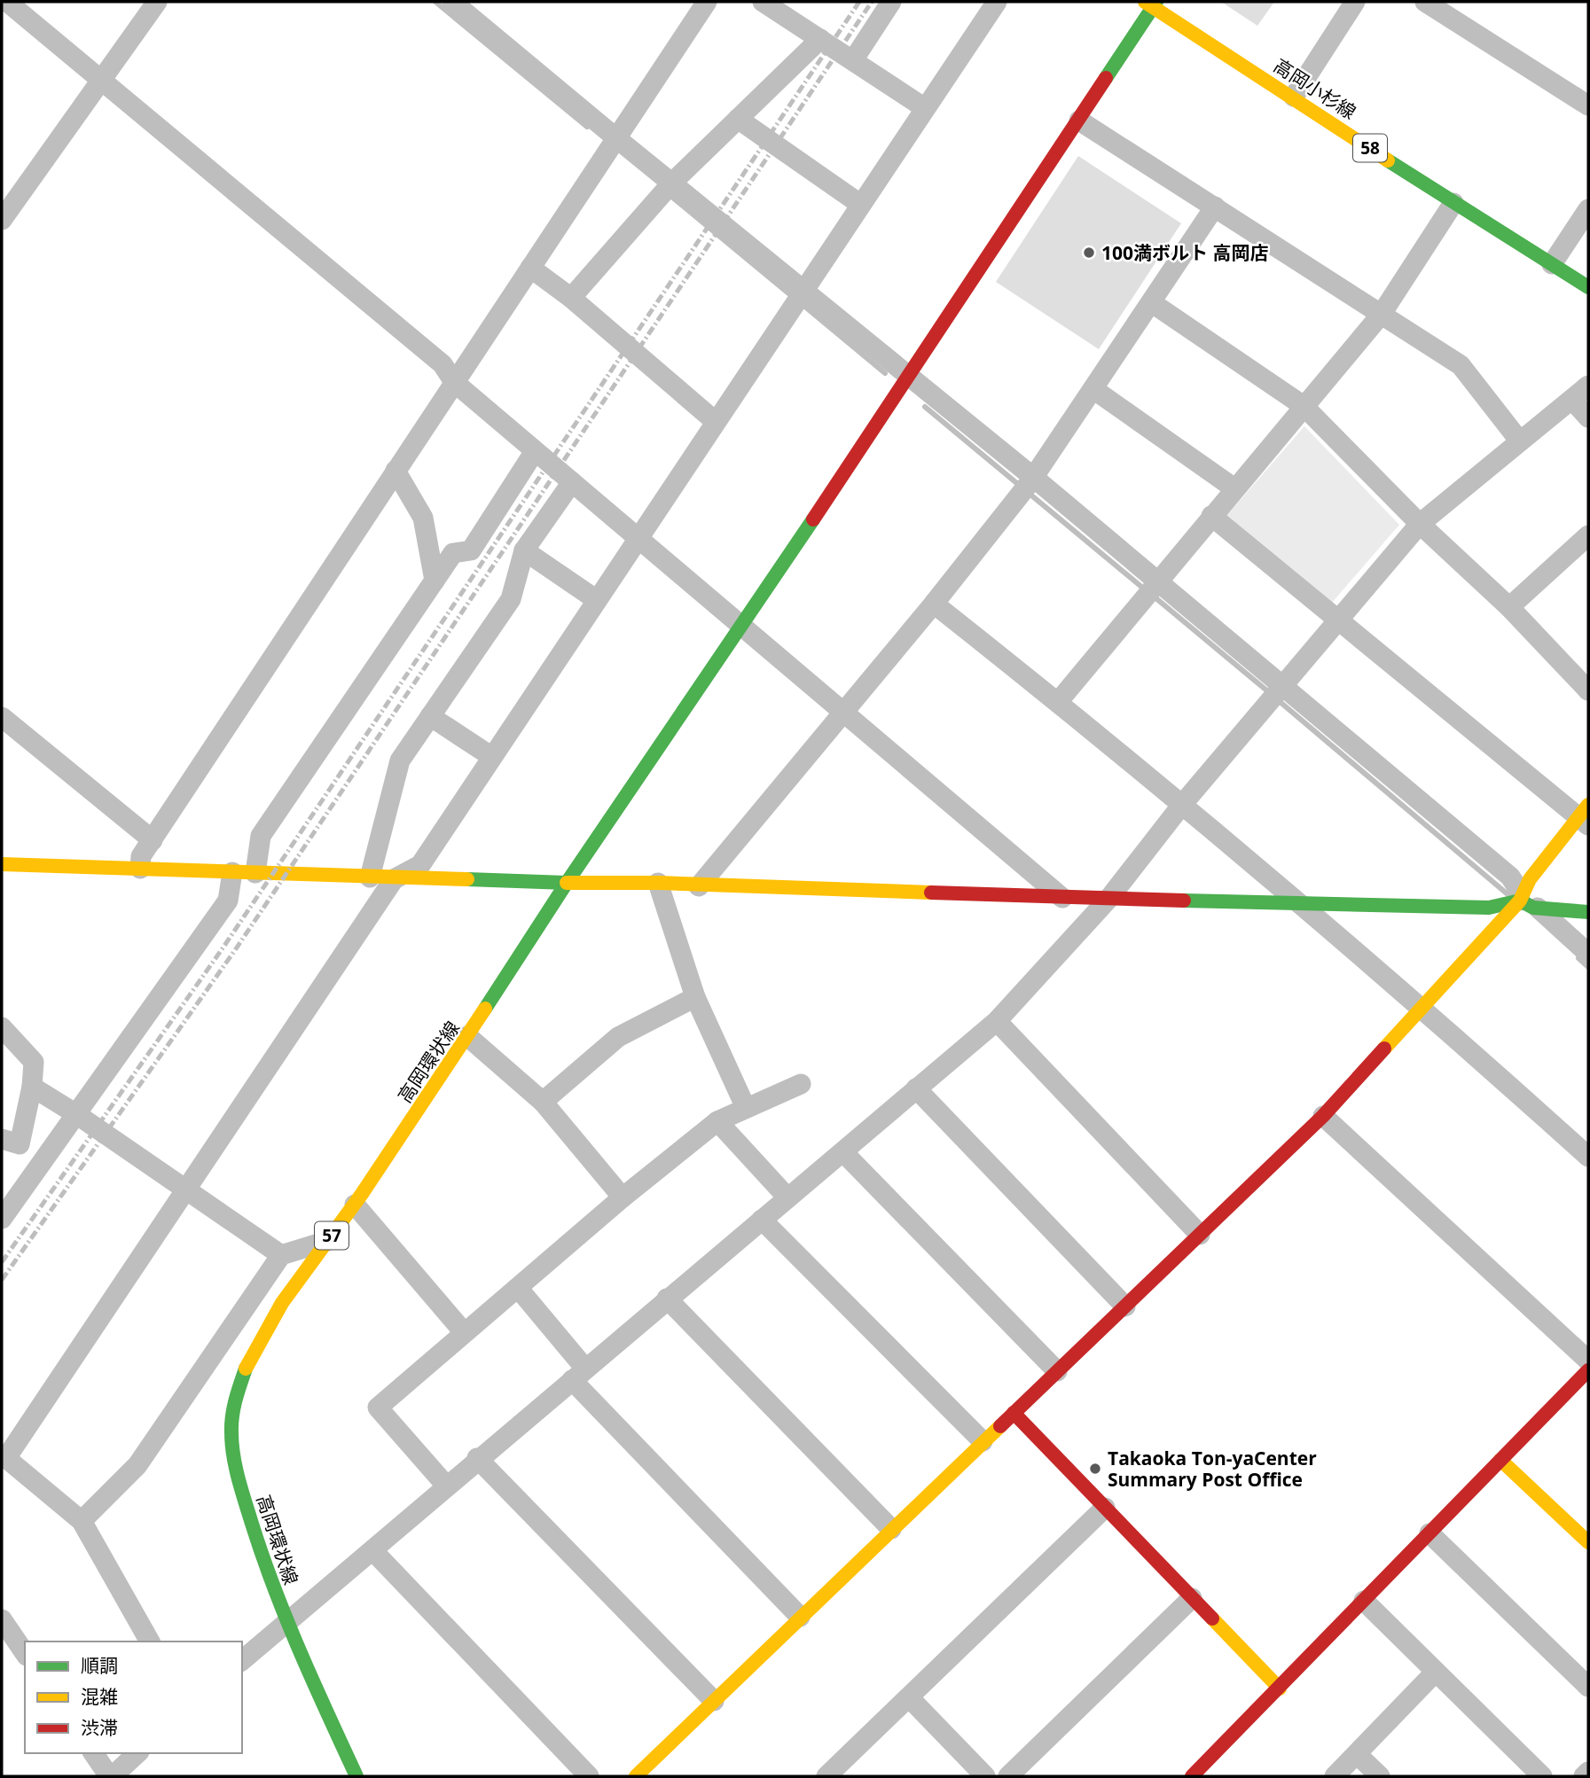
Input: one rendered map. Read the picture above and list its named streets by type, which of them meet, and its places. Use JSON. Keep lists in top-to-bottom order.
{
  "streets": {
    "street": [
      "高岡小杉線",
      "58",
      "高岡環状線",
      "57"
    ]
  },
  "crossings": [
    ["高岡小杉線", "高岡環状線"]
  ],
  "places": ["100満ボルト 高岡店", "Takaoka Ton-yaCenter Summary Post Office"],
  "legend": ["順調", "混雑", "渋滞"]
}
